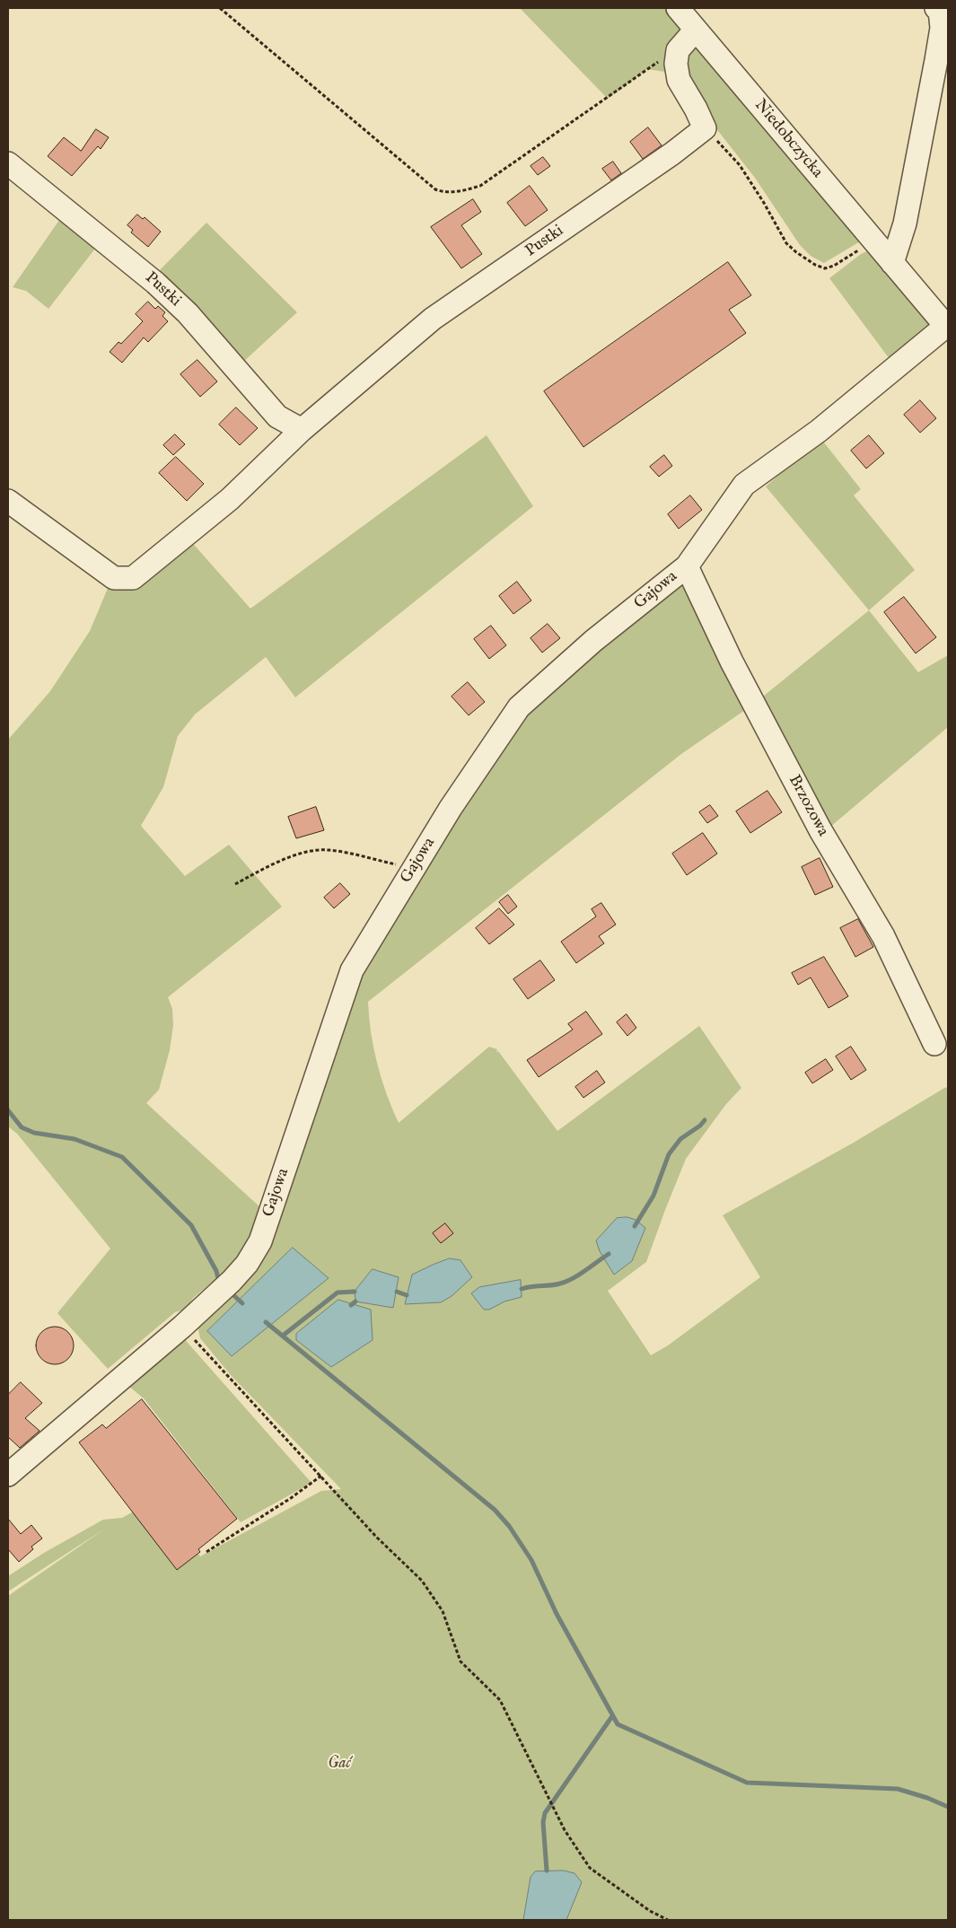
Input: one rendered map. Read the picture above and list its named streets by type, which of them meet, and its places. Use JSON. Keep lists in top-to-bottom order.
{
  "streets": {
    "street": [
      "Niedobczycka",
      "Pustki",
      "Gajowa",
      "Brzozowa"
    ]
  },
  "crossings": [
    ["Niedobczycka", "Gajowa"],
    ["Gajowa", "Brzozowa"]
  ],
  "parks": ["Gać"]
}
